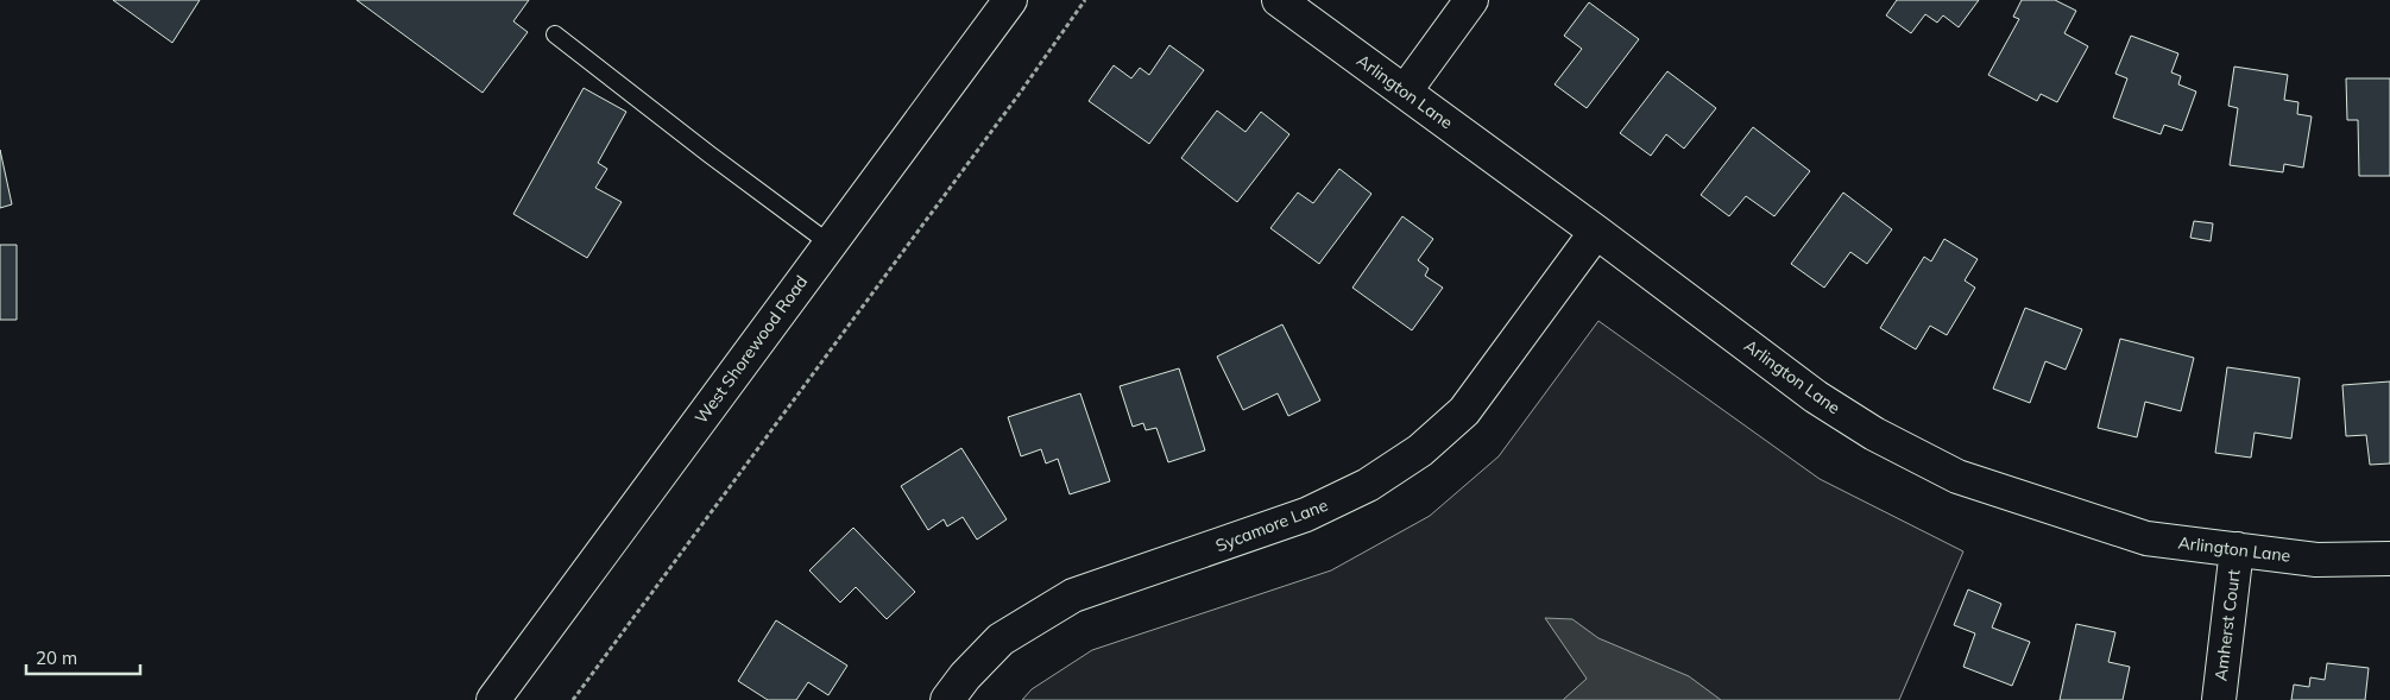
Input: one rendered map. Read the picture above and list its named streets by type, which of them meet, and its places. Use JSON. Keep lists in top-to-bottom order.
{
  "streets": {
    "street": [
      "Arlington Lane",
      "West Shorewood Road",
      "Sycamore Lane",
      "Amherst Court"
    ]
  },
  "crossings": [
    ["Arlington Lane", "Sycamore Lane"],
    ["Arlington Lane", "Amherst Court"]
  ],
  "scale_bar": "20 m"
}
